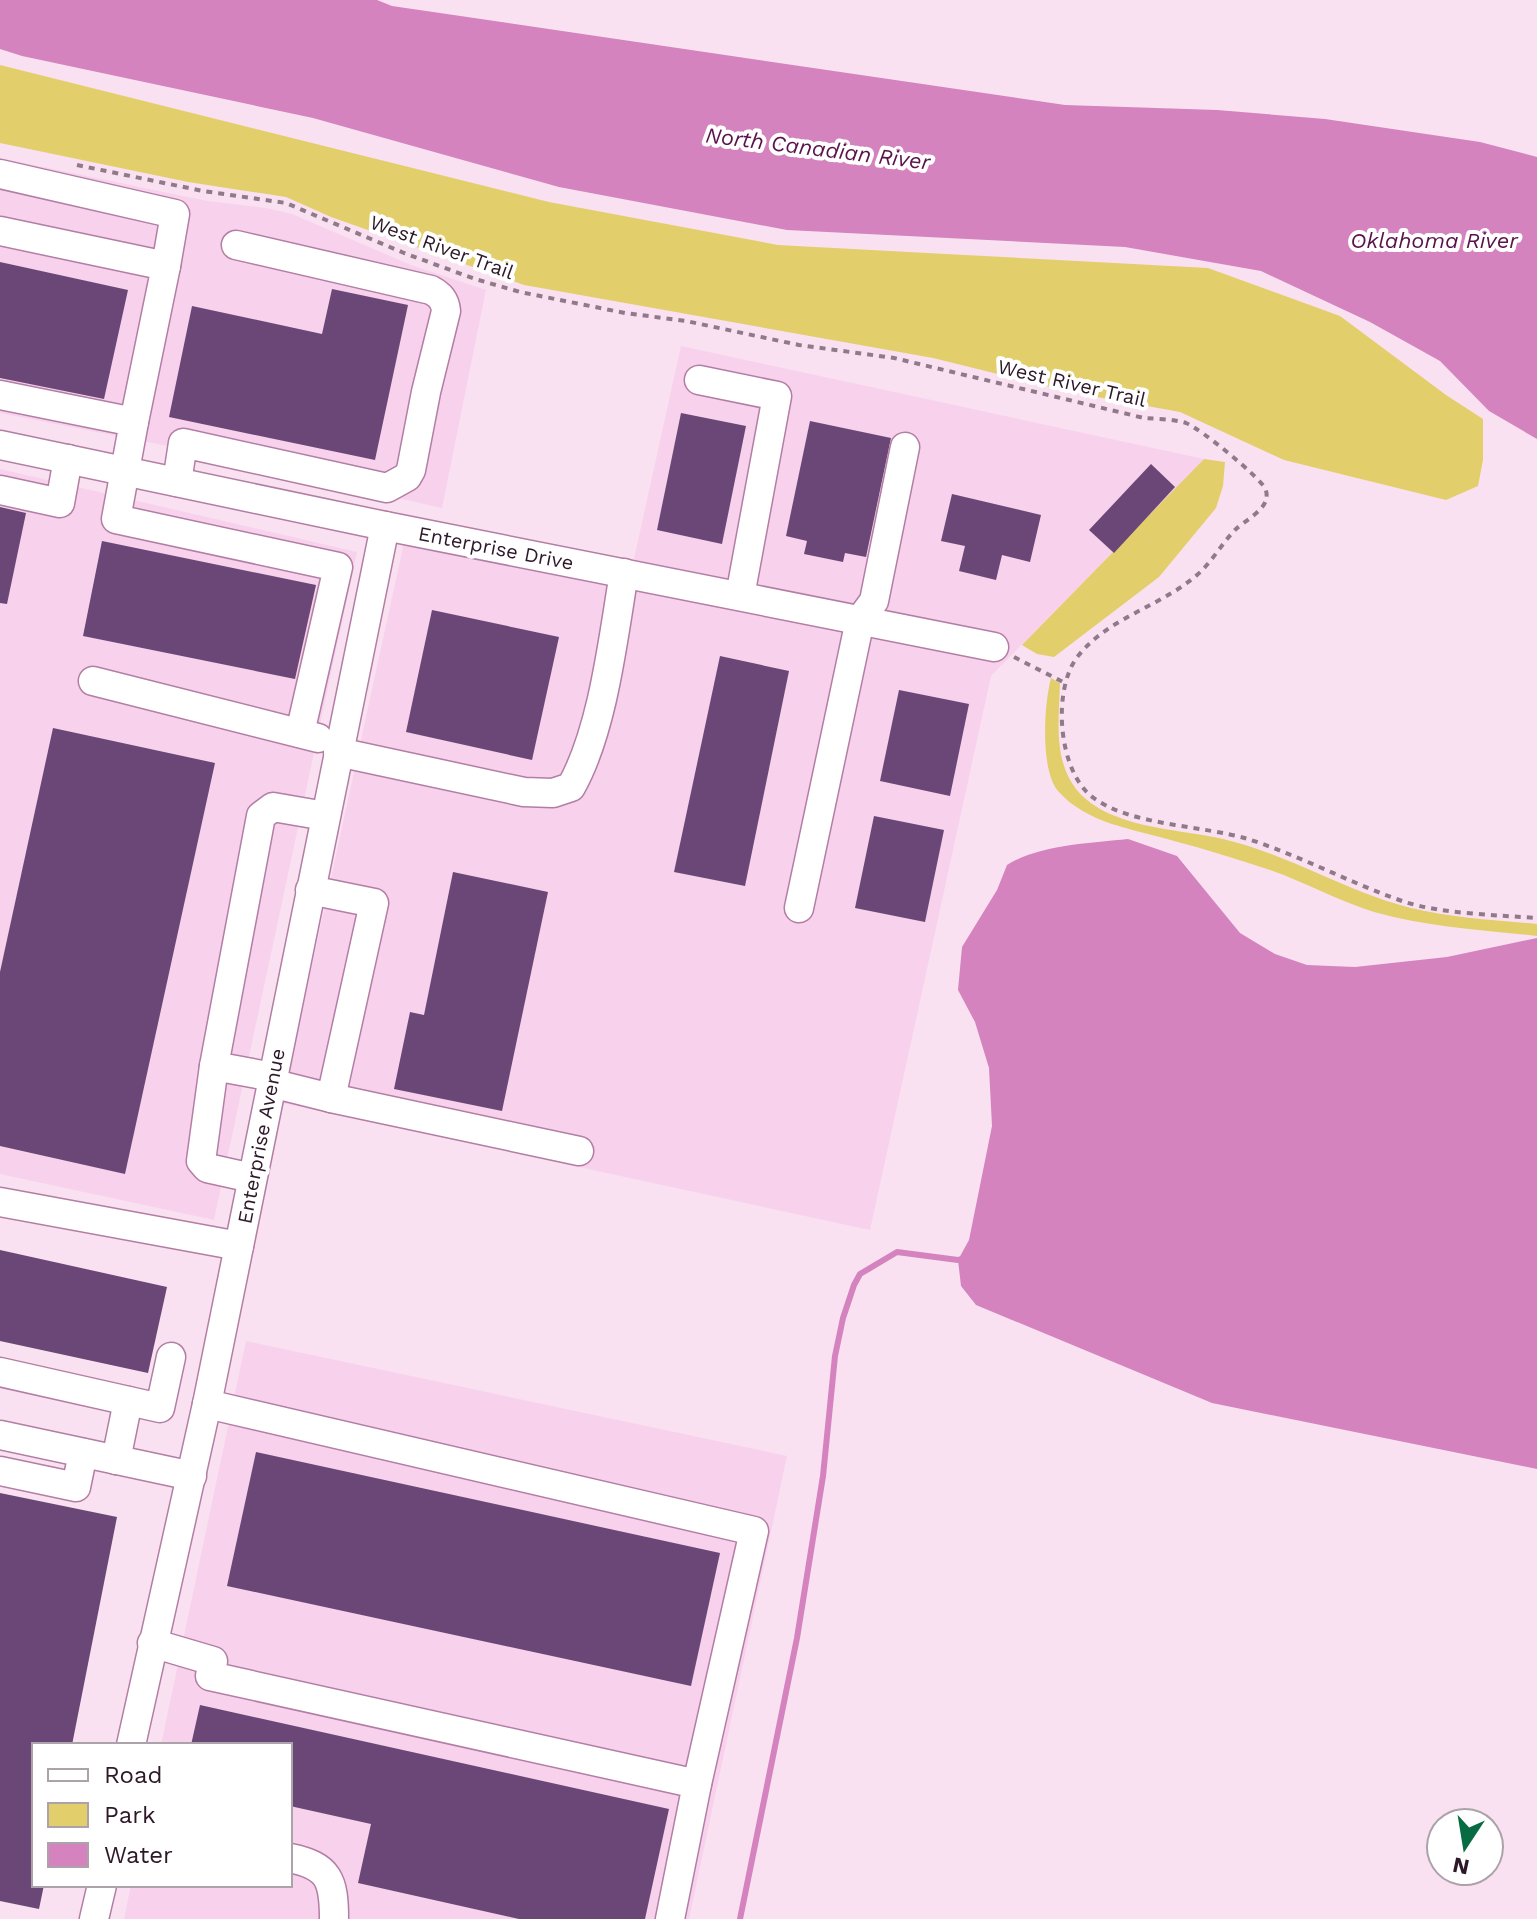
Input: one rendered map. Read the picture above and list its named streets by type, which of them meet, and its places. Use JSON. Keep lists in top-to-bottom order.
{
  "streets": {
    "street": ["Enterprise Drive", "Enterprise Avenue"],
    "path": ["West River Trail"]
  },
  "crossings": [
    ["Enterprise Drive", "Enterprise Avenue"]
  ],
  "water": ["North Canadian River", "Oklahoma River"],
  "legend": ["Road", "Park", "Water"],
  "north": "bottom"
}
